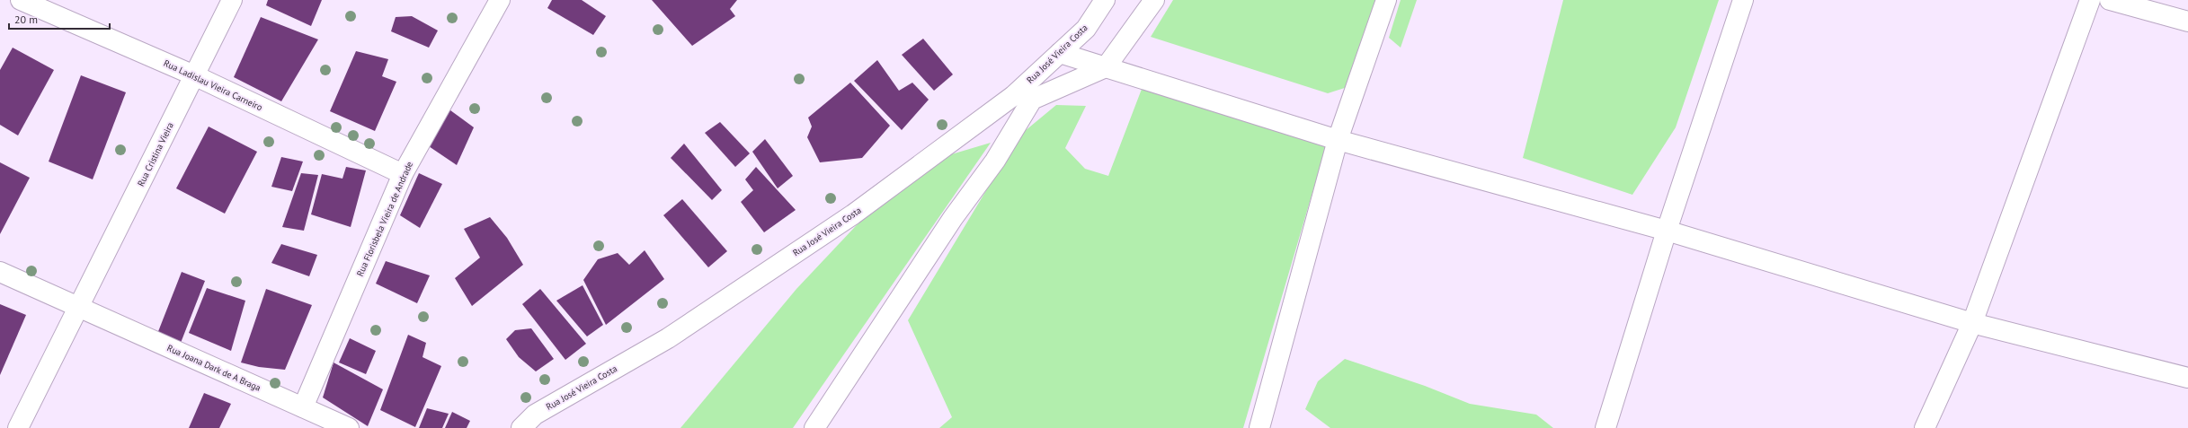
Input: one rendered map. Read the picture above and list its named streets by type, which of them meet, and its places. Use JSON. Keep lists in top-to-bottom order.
{
  "streets": {
    "street": [
      "Rua José Vieira Costa",
      "Rua Ladislau Vieira Carneiro",
      "Rua Cristina Vieira",
      "Rua Florisbela Vieira de Andrade",
      "Rua Joana Dark de A Braga"
    ]
  },
  "crossings": [
    ["Rua Ladislau Vieira Carneiro", "Rua Cristina Vieira"],
    ["Rua Ladislau Vieira Carneiro", "Rua Florisbela Vieira de Andrade"],
    ["Rua Cristina Vieira", "Rua Joana Dark de A Braga"],
    ["Rua Florisbela Vieira de Andrade", "Rua Joana Dark de A Braga"]
  ],
  "scale_bar": "20 m"
}
